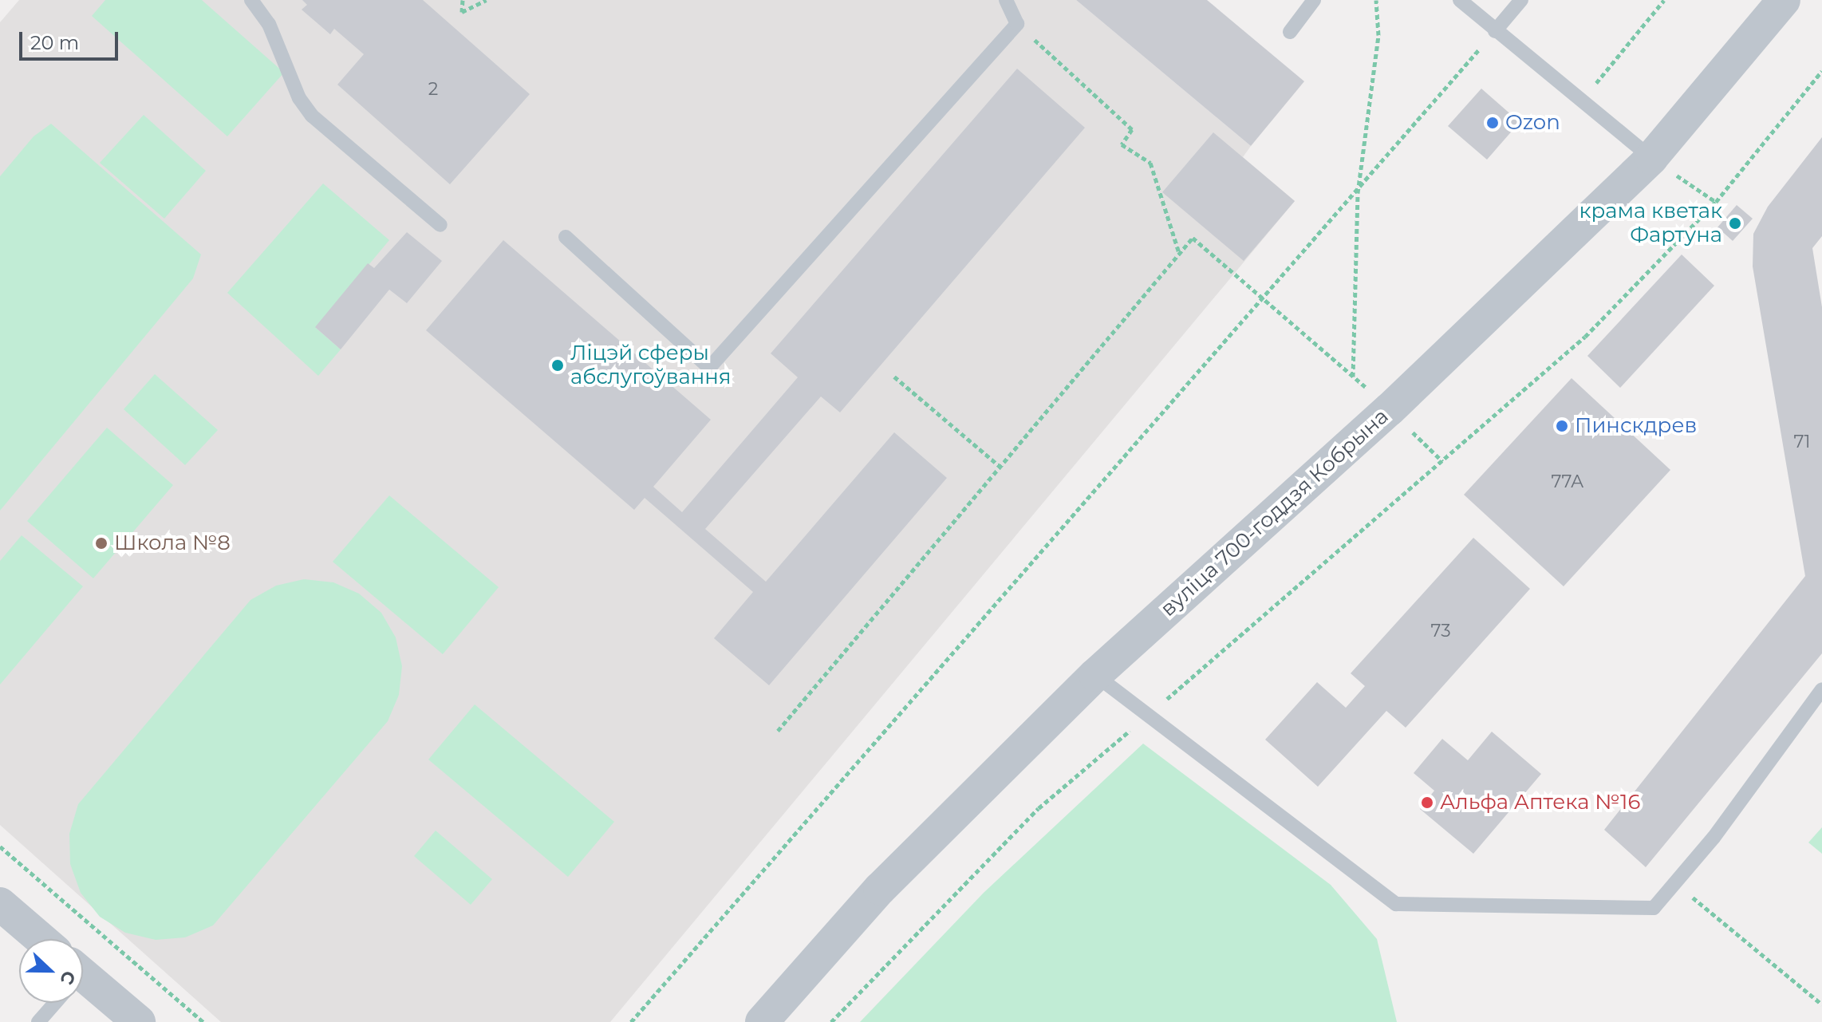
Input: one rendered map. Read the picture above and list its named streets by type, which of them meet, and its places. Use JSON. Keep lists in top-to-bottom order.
{
  "streets": {
    "street": ["вуліца 700-годдзя Кобрына"]
  },
  "places": [
    "Ozon",
    "крама кветак Фартуна",
    "Ліцэй сферы абслугоўвання",
    "Пинскдрев",
    "Школа №8",
    "Альфа Аптека №16"
  ],
  "house_numbers": [
    "2",
    "71",
    "77А",
    "73"
  ],
  "scale_bar": "20 m",
  "north": "right"
}
